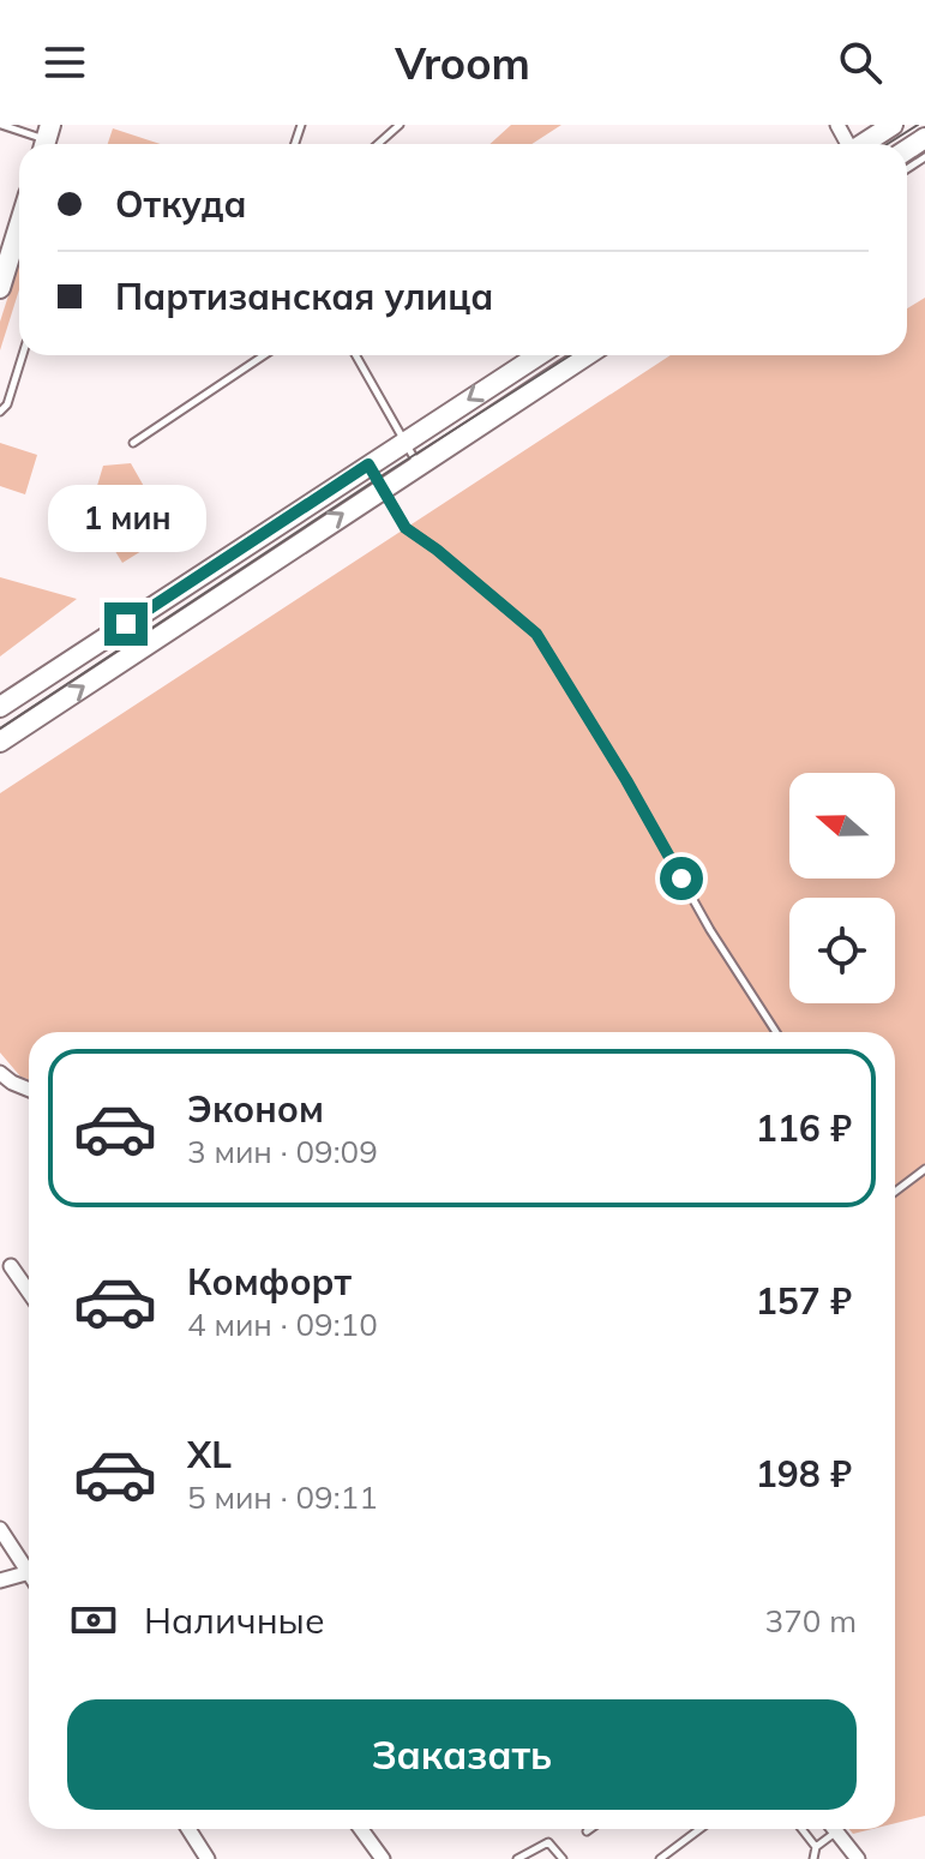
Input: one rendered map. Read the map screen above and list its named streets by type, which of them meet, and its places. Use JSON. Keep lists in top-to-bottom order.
{
  "north": "left",
  "page": {
    "header": "Vroom",
    "banner": ["Откуда", "Партизанская улица"],
    "bubble": "1 мин",
    "list": [
      {
        "name": "Эконом",
        "note": "3 мин · 09:09",
        "value": "116 ₽"
      },
      {
        "name": "Комфорт",
        "note": "4 мин · 09:10",
        "value": "157 ₽"
      },
      {
        "name": "XL",
        "note": "5 мин · 09:11",
        "value": "198 ₽"
      }
    ],
    "pay": ["Наличные", "370 m"],
    "buttons": "Заказать"
  }
}
